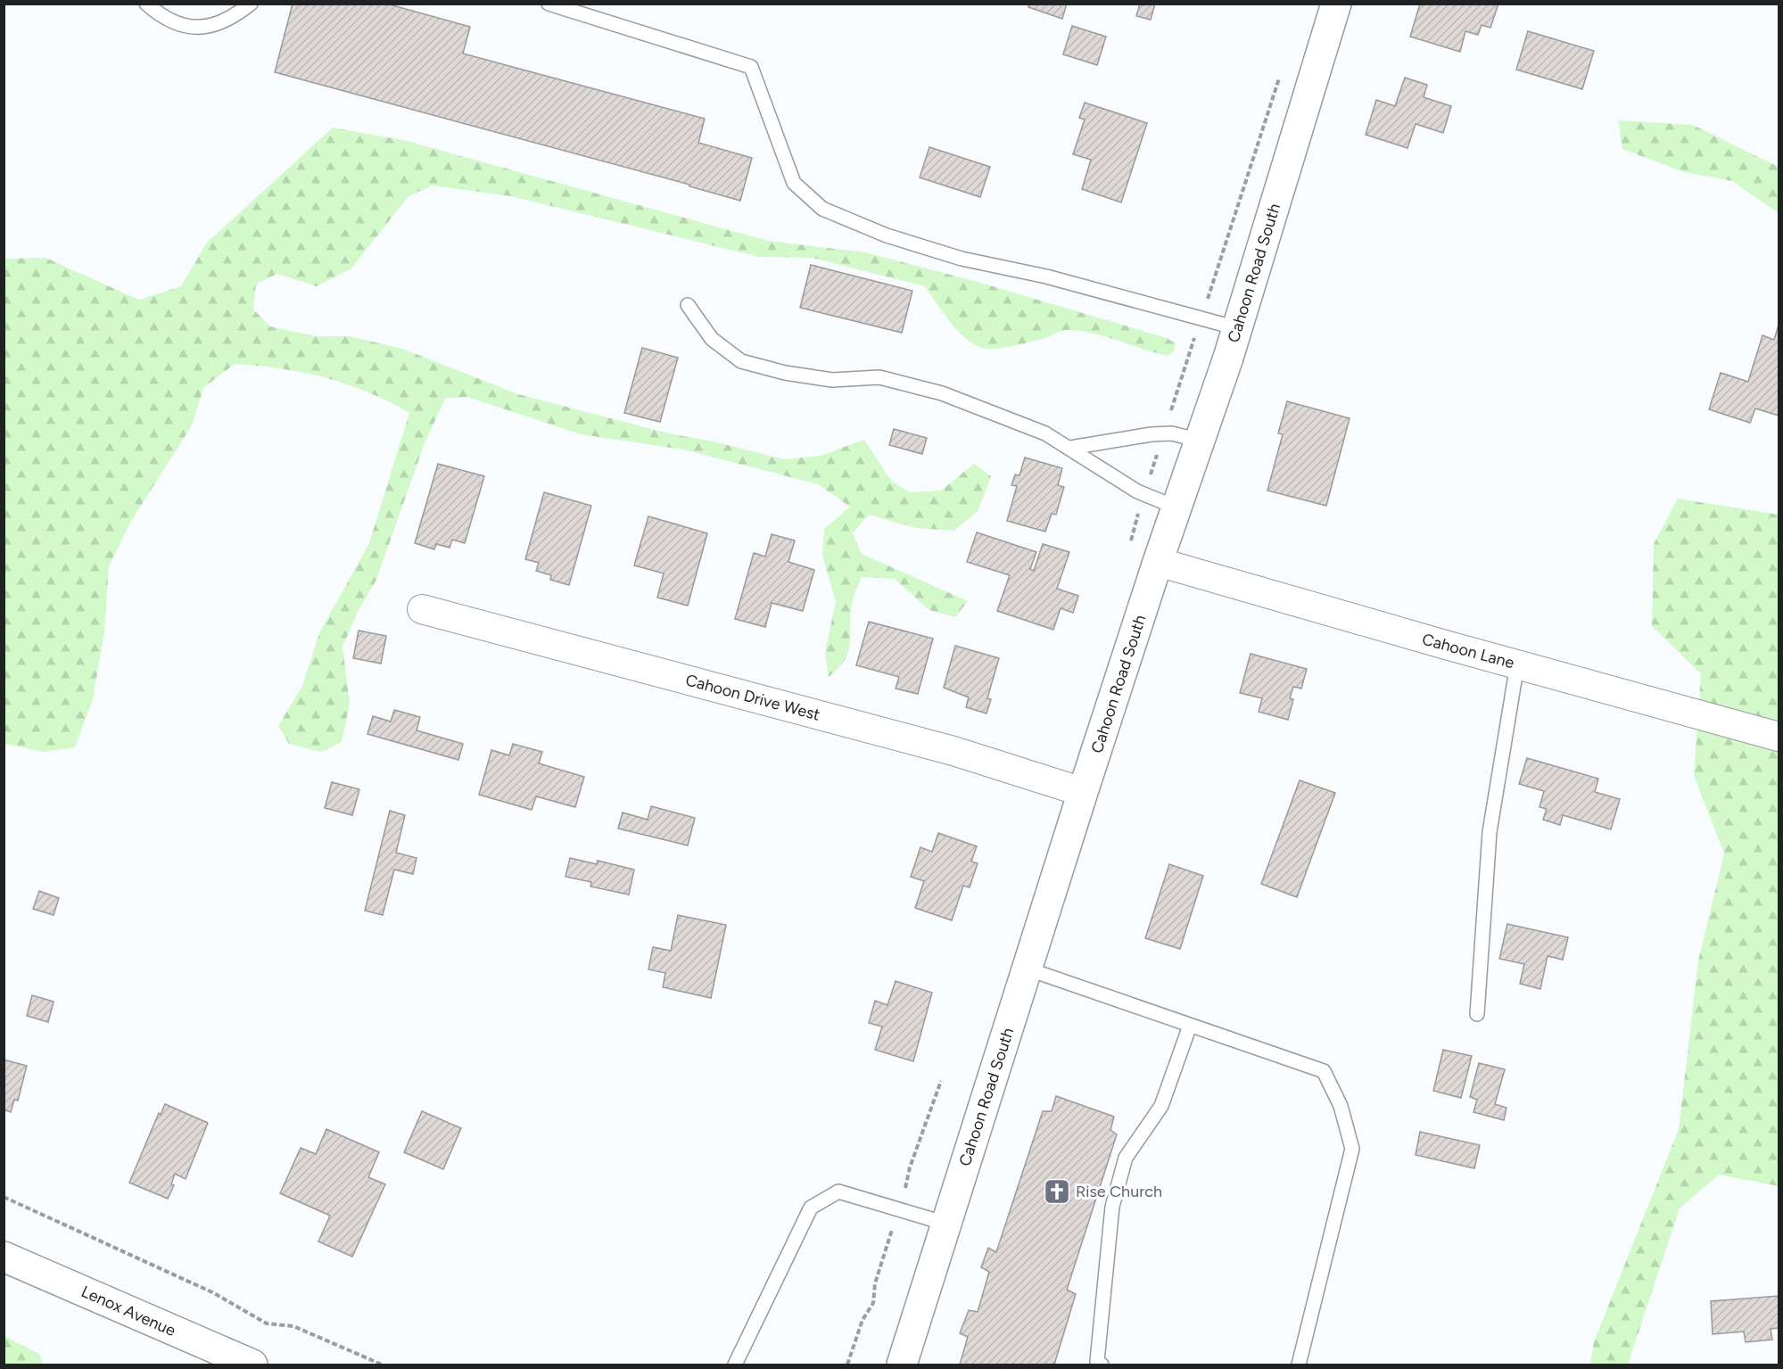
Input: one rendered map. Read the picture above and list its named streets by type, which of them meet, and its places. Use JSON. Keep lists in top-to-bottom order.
{
  "streets": {
    "main road": ["Cahoon Road South", "Lenox Avenue"],
    "street": ["Cahoon Lane", "Cahoon Drive West"]
  },
  "crossings": [
    ["Cahoon Road South", "Cahoon Lane"],
    ["Cahoon Road South", "Cahoon Drive West"]
  ],
  "places": {
    "church": ["Rise Church"]
  }
}
